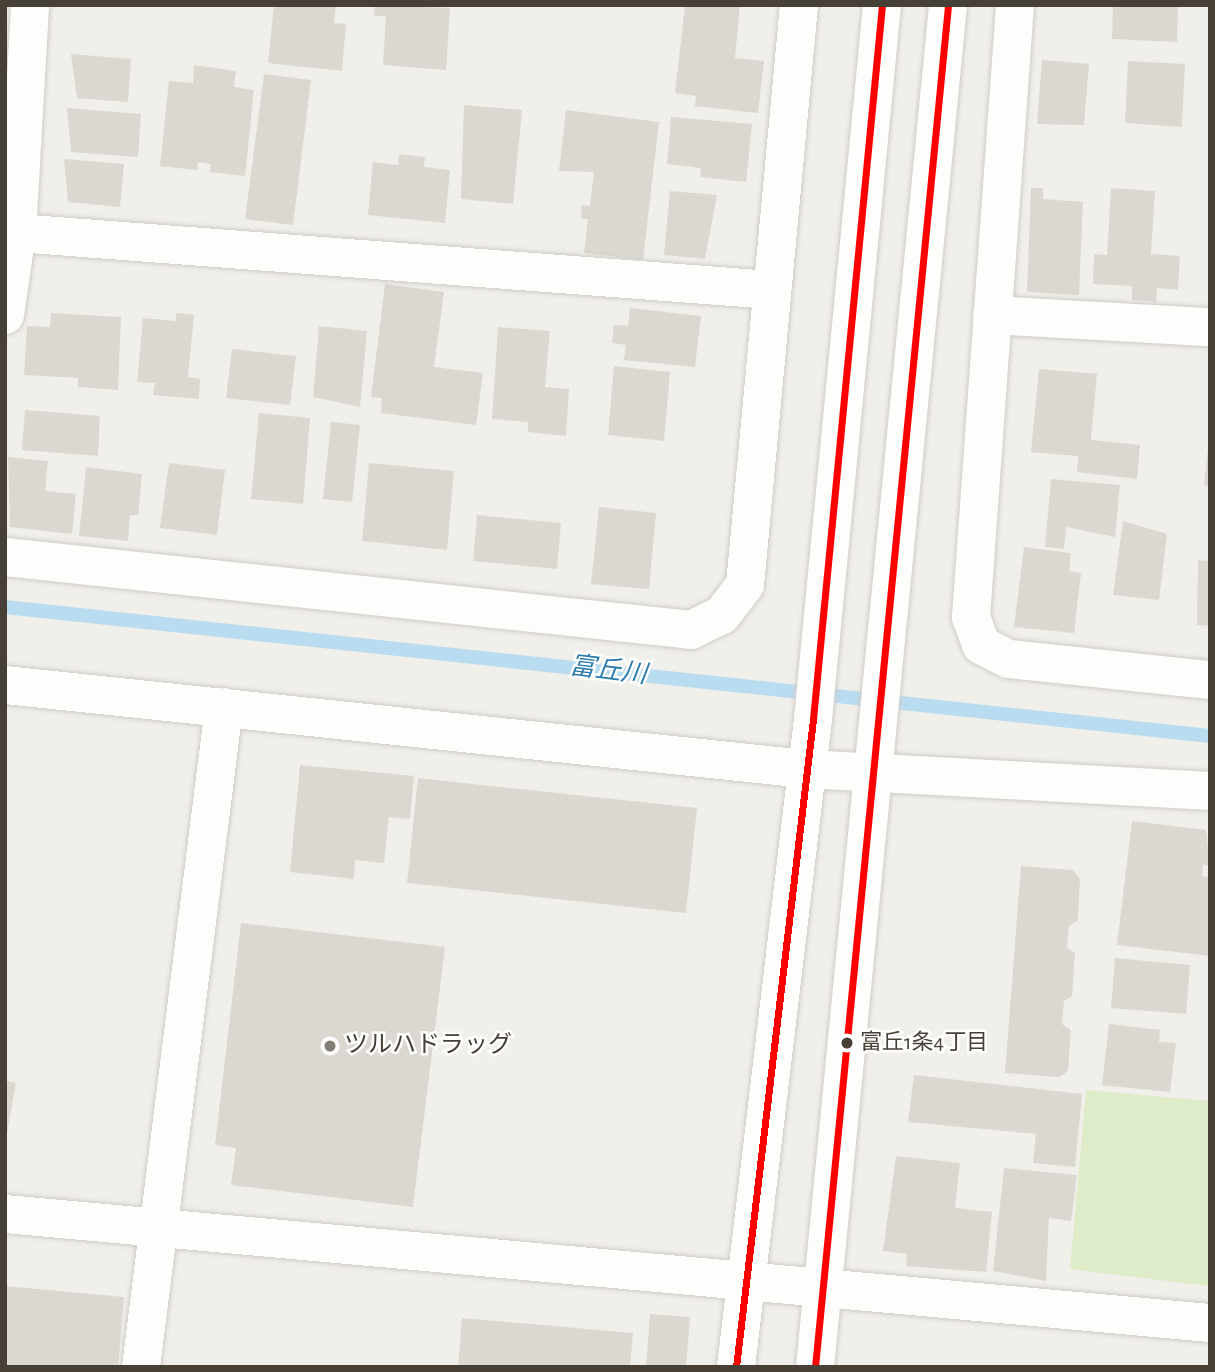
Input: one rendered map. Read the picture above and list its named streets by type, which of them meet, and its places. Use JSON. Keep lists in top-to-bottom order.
{
  "water": ["富丘川"],
  "places": ["富丘1条4丁目", "ツルハドラッグ"]
}
